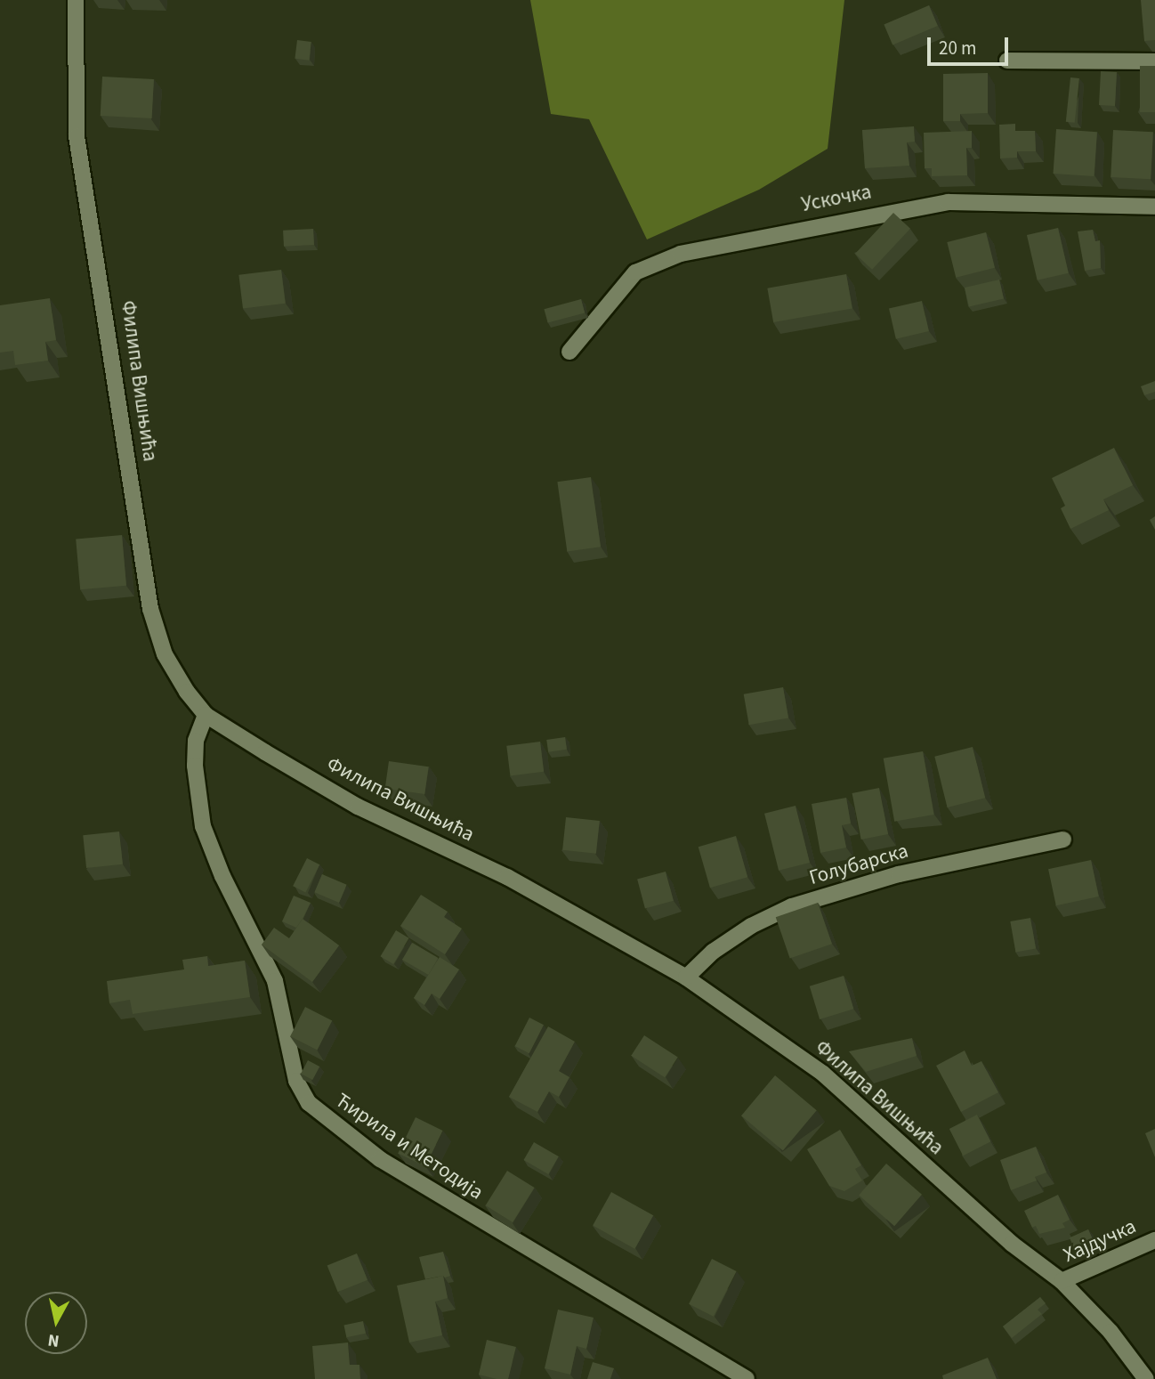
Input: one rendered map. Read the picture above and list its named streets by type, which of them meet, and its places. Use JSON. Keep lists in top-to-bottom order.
{
  "streets": {
    "street": [
      "Ускочка",
      "Филипа Вишњића",
      "Голубарска",
      "Ћирила и Методија",
      "Хајдучка"
    ]
  },
  "crossings": [
    ["Филипа Вишњића", "Голубарска"],
    ["Филипа Вишњића", "Ћирила и Методија"],
    ["Филипа Вишњића", "Хајдучка"]
  ],
  "scale_bar": "20 m",
  "north": "bottom"
}
